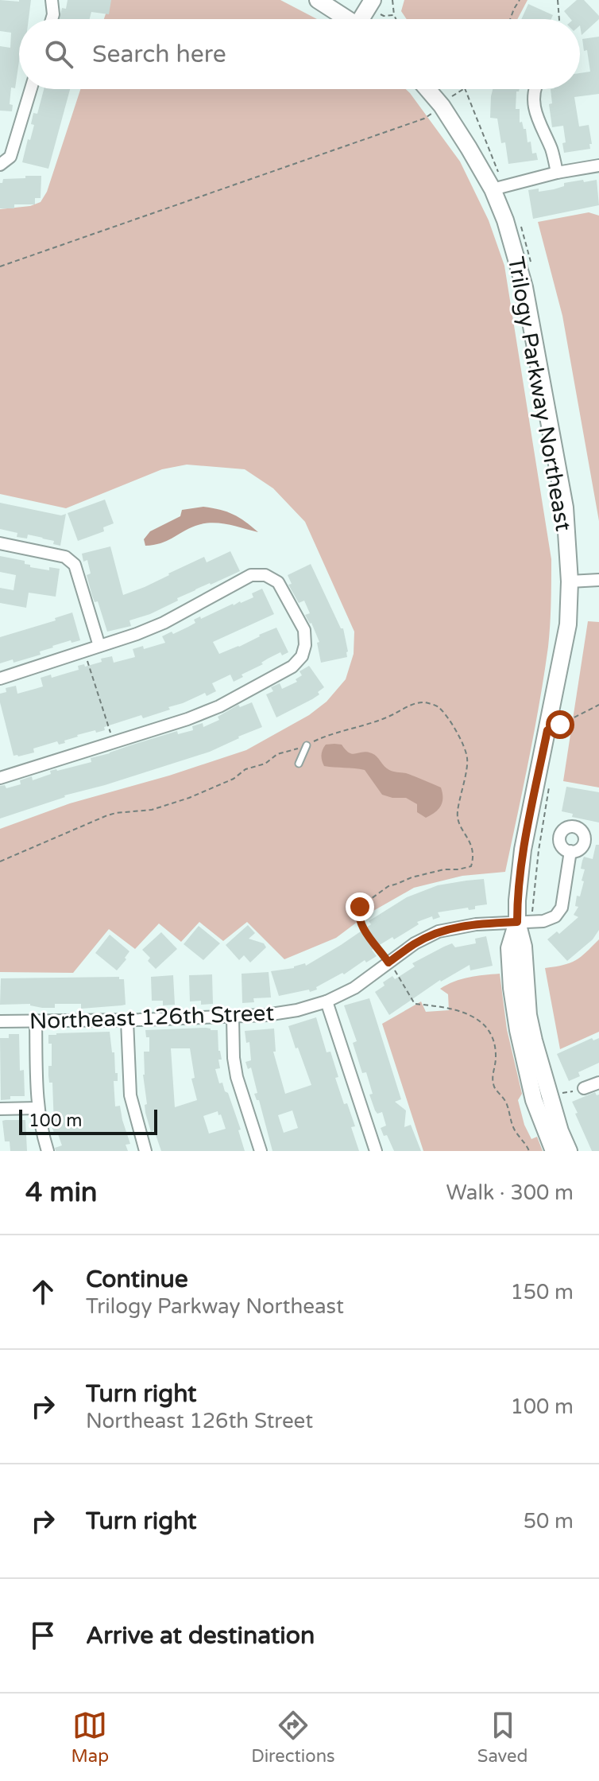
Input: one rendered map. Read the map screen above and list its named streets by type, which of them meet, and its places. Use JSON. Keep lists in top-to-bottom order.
{
  "streets": {
    "street": ["Trilogy Parkway Northeast", "Northeast 126th Street"]
  },
  "crossings": [
    ["Trilogy Parkway Northeast", "Northeast 126th Street"]
  ],
  "scale_bar": "100 m",
  "page": {
    "search": "Search here",
    "scale": "100 m",
    "heading": ["4 min", "Walk · 300 m"],
    "list": [
      ["Continue", "Trilogy Parkway Northeast", "150 m"],
      ["Turn right", "Northeast 126th Street", "100 m"],
      ["Turn right", "50 m"],
      "Arrive at destination"
    ],
    "nav": ["Map", "Directions", "Saved"]
  }
}
